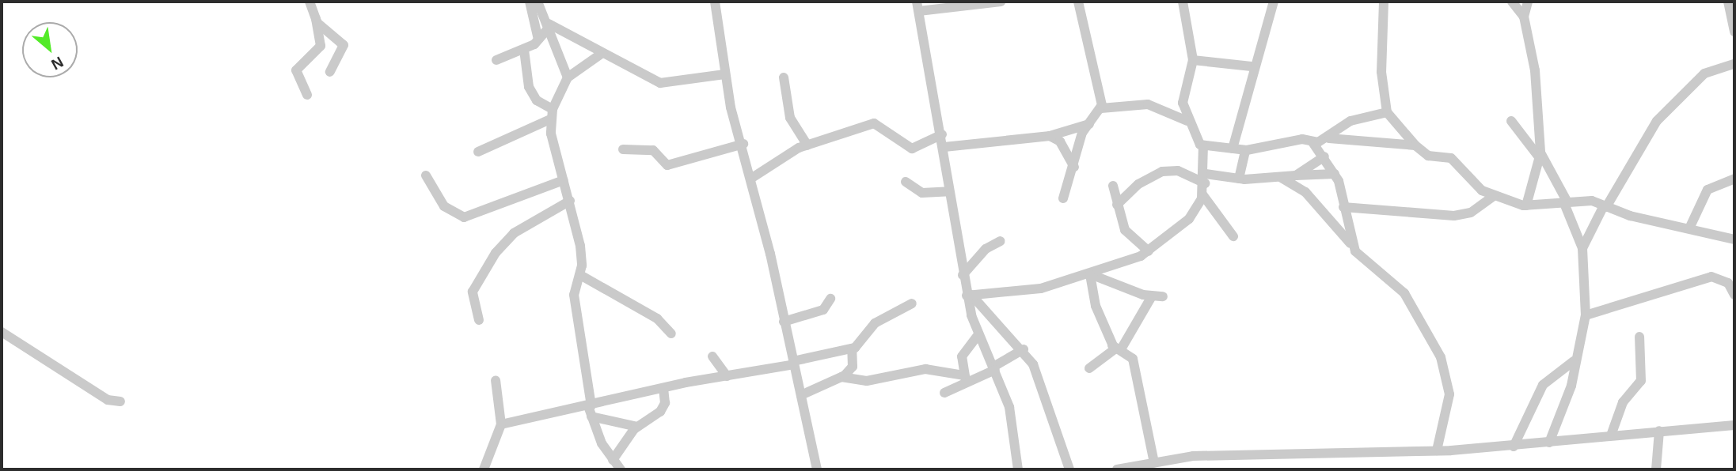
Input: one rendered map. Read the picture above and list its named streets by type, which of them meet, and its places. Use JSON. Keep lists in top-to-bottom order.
{
  "north": "bottom right"
}
